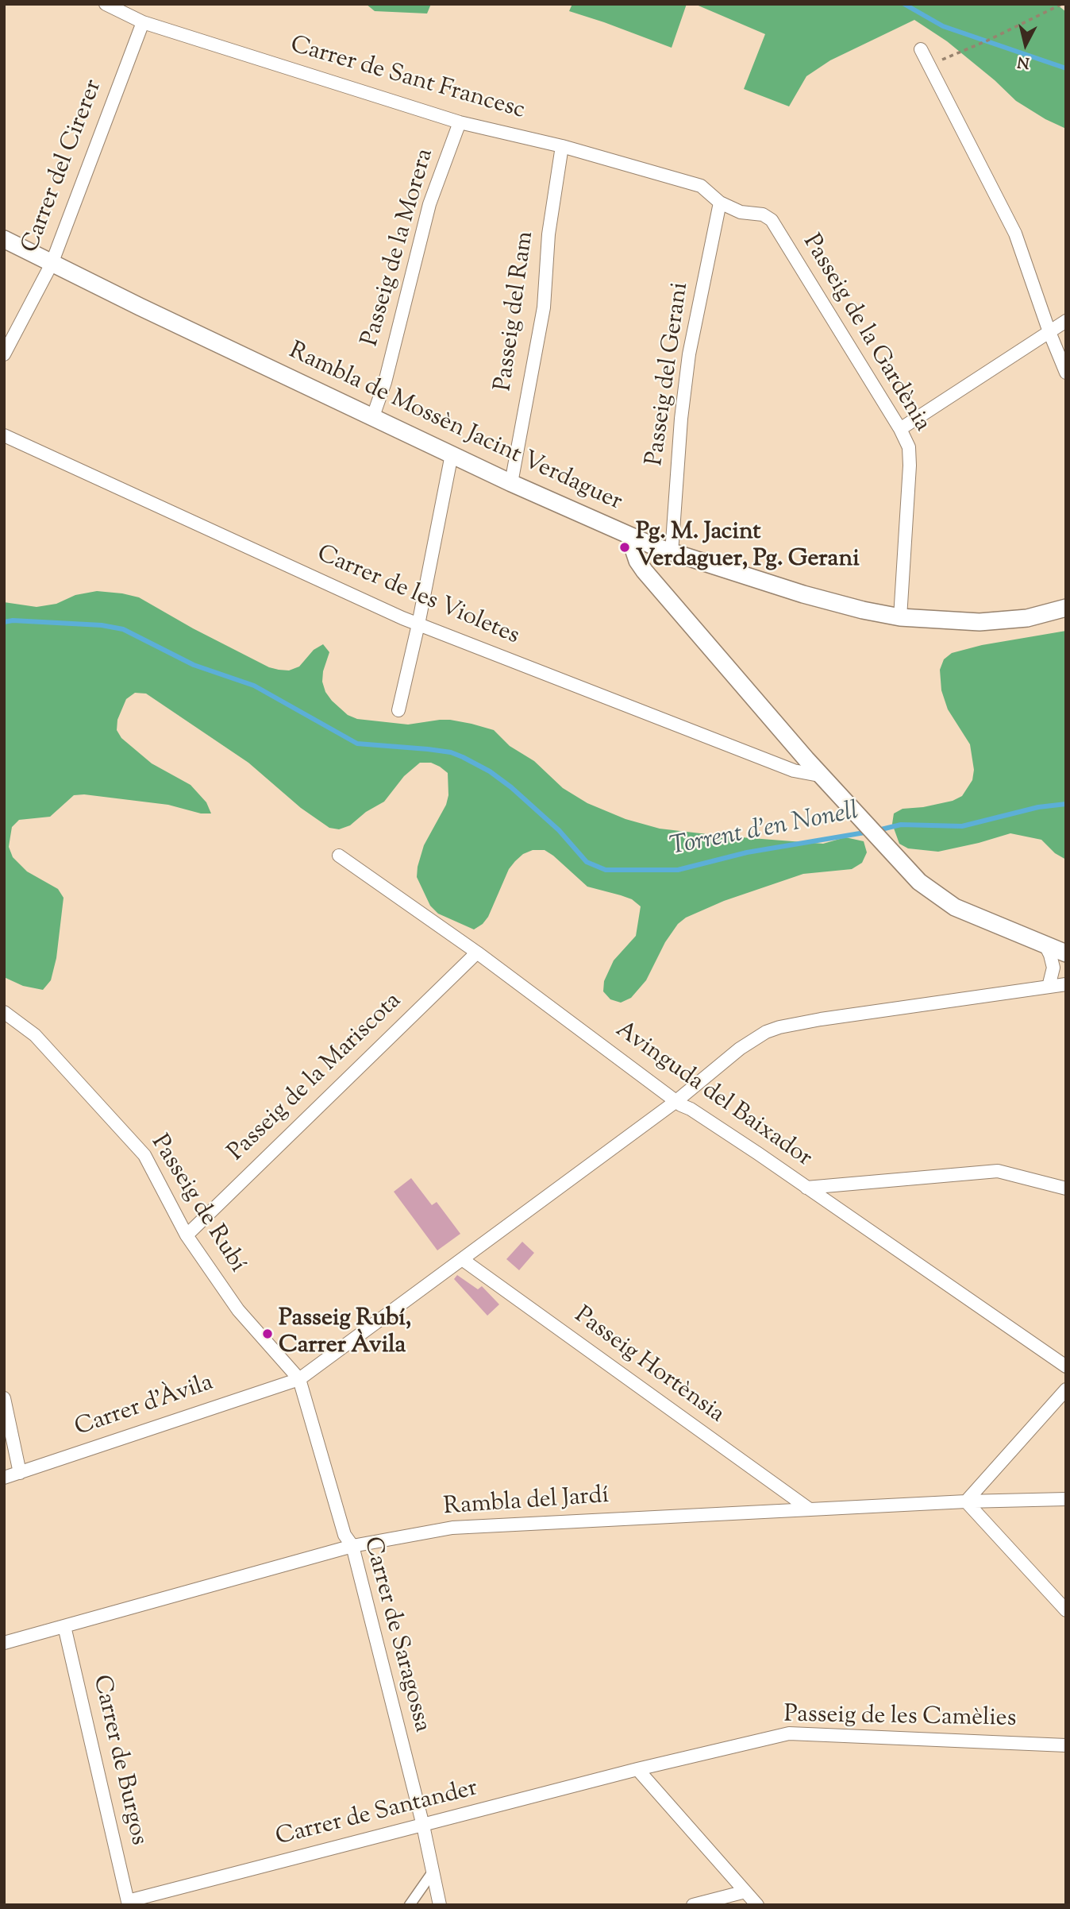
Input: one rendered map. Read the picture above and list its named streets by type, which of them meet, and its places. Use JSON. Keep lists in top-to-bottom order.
{
  "streets": {
    "street": [
      "Carrer de Sant Francesc",
      "Carrer del Cirerer",
      "Passeig de la Morera",
      "Passeig del Ram",
      "Passeig de la Gardènia",
      "Passeig del Gerani",
      "Rambla de Mossèn Jacint Verdaguer",
      "Carrer de les Violetes",
      "Passeig de la Mariscota",
      "Avinguda del Baixador",
      "Passeig de Rubí",
      "Passeig Hortènsia",
      "Carrer d'Àvila",
      "Rambla del Jardí",
      "Carrer de Saragossa",
      "Passeig de les Camèlies",
      "Carrer de Burgos",
      "Carrer de Santander"
    ]
  },
  "crossings": [
    ["Carrer de Sant Francesc", "Carrer del Cirerer"],
    ["Carrer de Sant Francesc", "Passeig de la Morera"],
    ["Carrer de Sant Francesc", "Passeig del Ram"],
    ["Carrer de Sant Francesc", "Passeig de la Gardènia"],
    ["Carrer de Sant Francesc", "Passeig del Gerani"],
    ["Carrer del Cirerer", "Rambla de Mossèn Jacint Verdaguer"],
    ["Passeig de la Morera", "Rambla de Mossèn Jacint Verdaguer"],
    ["Passeig del Ram", "Rambla de Mossèn Jacint Verdaguer"],
    ["Passeig de la Gardènia", "Passeig del Gerani"],
    ["Passeig de la Gardènia", "Rambla de Mossèn Jacint Verdaguer"],
    ["Passeig del Gerani", "Rambla de Mossèn Jacint Verdaguer"],
    ["Passeig de la Mariscota", "Avinguda del Baixador"],
    ["Passeig de la Mariscota", "Passeig de Rubí"],
    ["Avinguda del Baixador", "Carrer d'Àvila"],
    ["Passeig de Rubí", "Carrer d'Àvila"],
    ["Passeig de Rubí", "Carrer de Saragossa"],
    ["Passeig Hortènsia", "Carrer d'Àvila"],
    ["Passeig Hortènsia", "Rambla del Jardí"],
    ["Carrer d'Àvila", "Carrer de Saragossa"],
    ["Rambla del Jardí", "Carrer de Saragossa"],
    ["Rambla del Jardí", "Carrer de Burgos"],
    ["Carrer de Saragossa", "Carrer de Santander"],
    ["Passeig de les Camèlies", "Carrer de Santander"],
    ["Carrer de Burgos", "Carrer de Santander"]
  ],
  "water": ["Torrent d'en Nonell"],
  "places": ["Pg. M. Jacint Verdaguer, Pg. Gerani", "Passeig Rubí, Carrer Àvila"],
  "north": "bottom"
}
